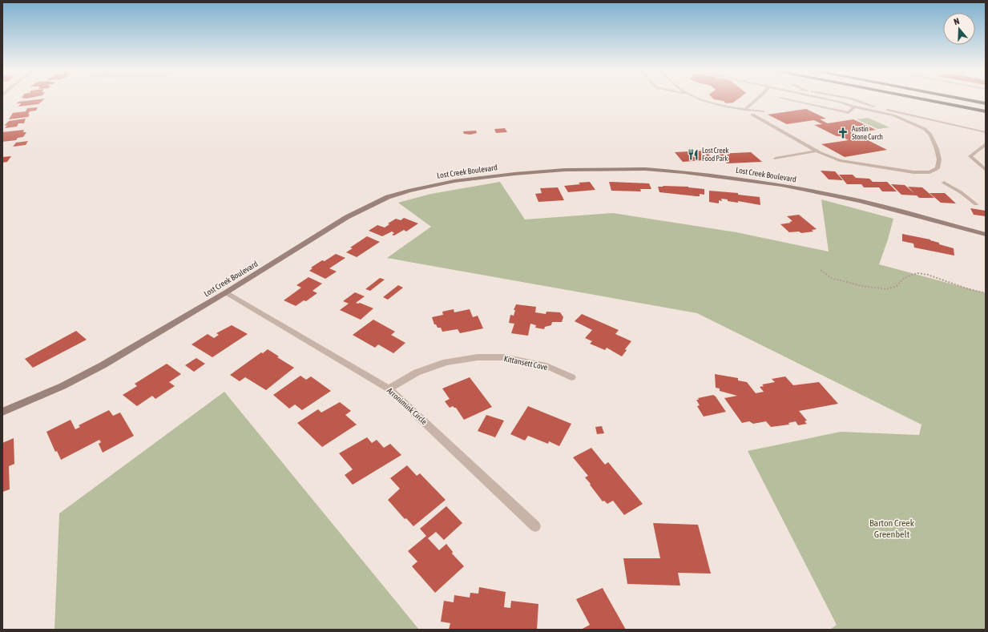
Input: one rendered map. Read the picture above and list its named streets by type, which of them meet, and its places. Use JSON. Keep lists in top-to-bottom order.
{
  "streets": {
    "street": ["Lost Creek Boulevard", "Kittansett Cove", "Arronimink Circle"]
  },
  "crossings": [
    ["Lost Creek Boulevard", "Arronimink Circle"],
    ["Kittansett Cove", "Arronimink Circle"]
  ],
  "parks": ["Barton Creek Greenbelt"],
  "places": {
    "church": ["Austin Stone Curch"],
    "restaurant": ["Lost Creek Food Park"]
  },
  "north": "top"
}
